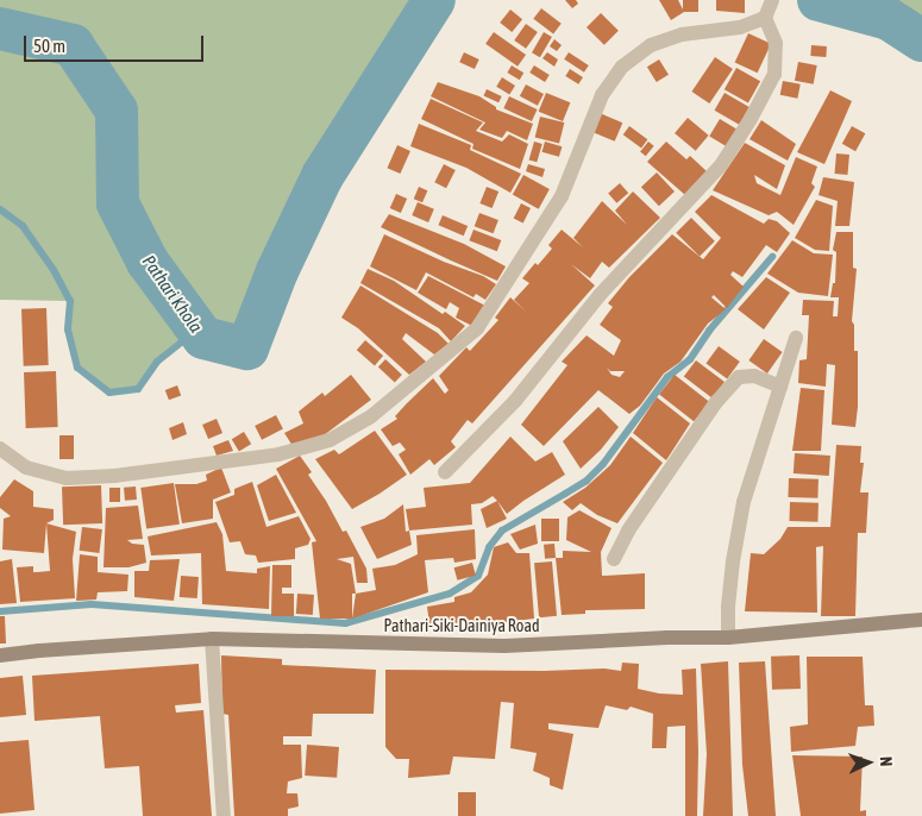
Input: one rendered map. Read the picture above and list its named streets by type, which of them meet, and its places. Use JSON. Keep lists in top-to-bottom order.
{
  "streets": {
    "main road": ["Pathari-Siki-Dainiya Road"]
  },
  "water": ["Pathari Khola"],
  "scale_bar": "50 m",
  "north": "right"
}
